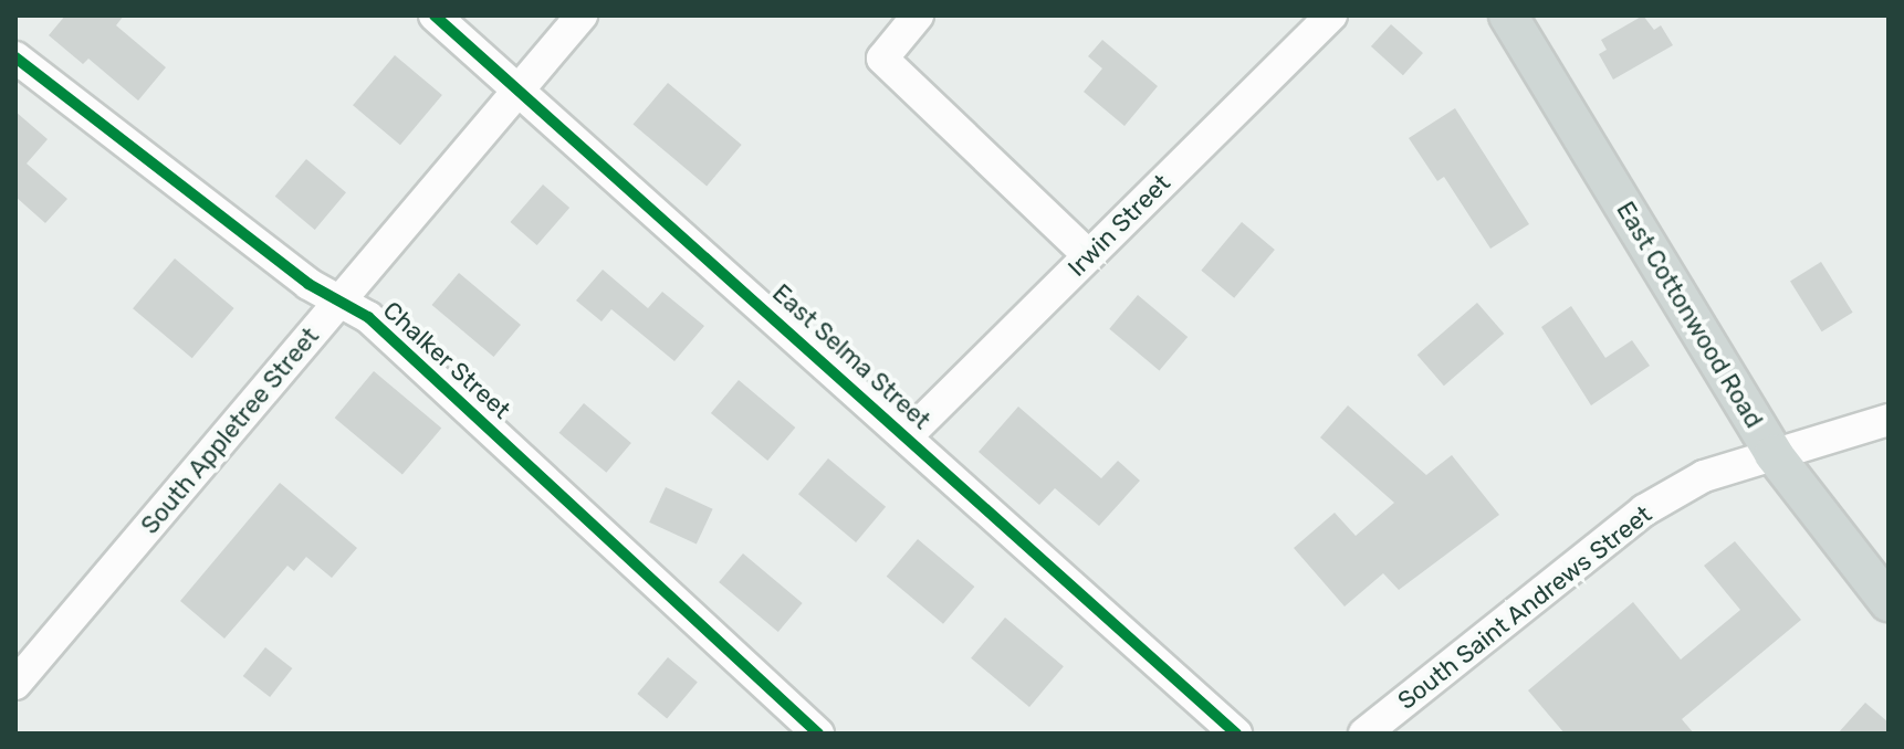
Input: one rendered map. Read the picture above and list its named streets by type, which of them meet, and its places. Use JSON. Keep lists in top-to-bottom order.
{
  "streets": {
    "main road": ["East Cottonwood Road"],
    "street": [
      "Irwin Street",
      "East Selma Street",
      "Chalker Street",
      "South Appletree Street",
      "South Saint Andrews Street"
    ]
  },
  "crossings": [
    ["Irwin Street", "East Selma Street"],
    ["East Cottonwood Road", "South Saint Andrews Street"],
    ["East Selma Street", "South Appletree Street"],
    ["Chalker Street", "South Appletree Street"]
  ]
}
